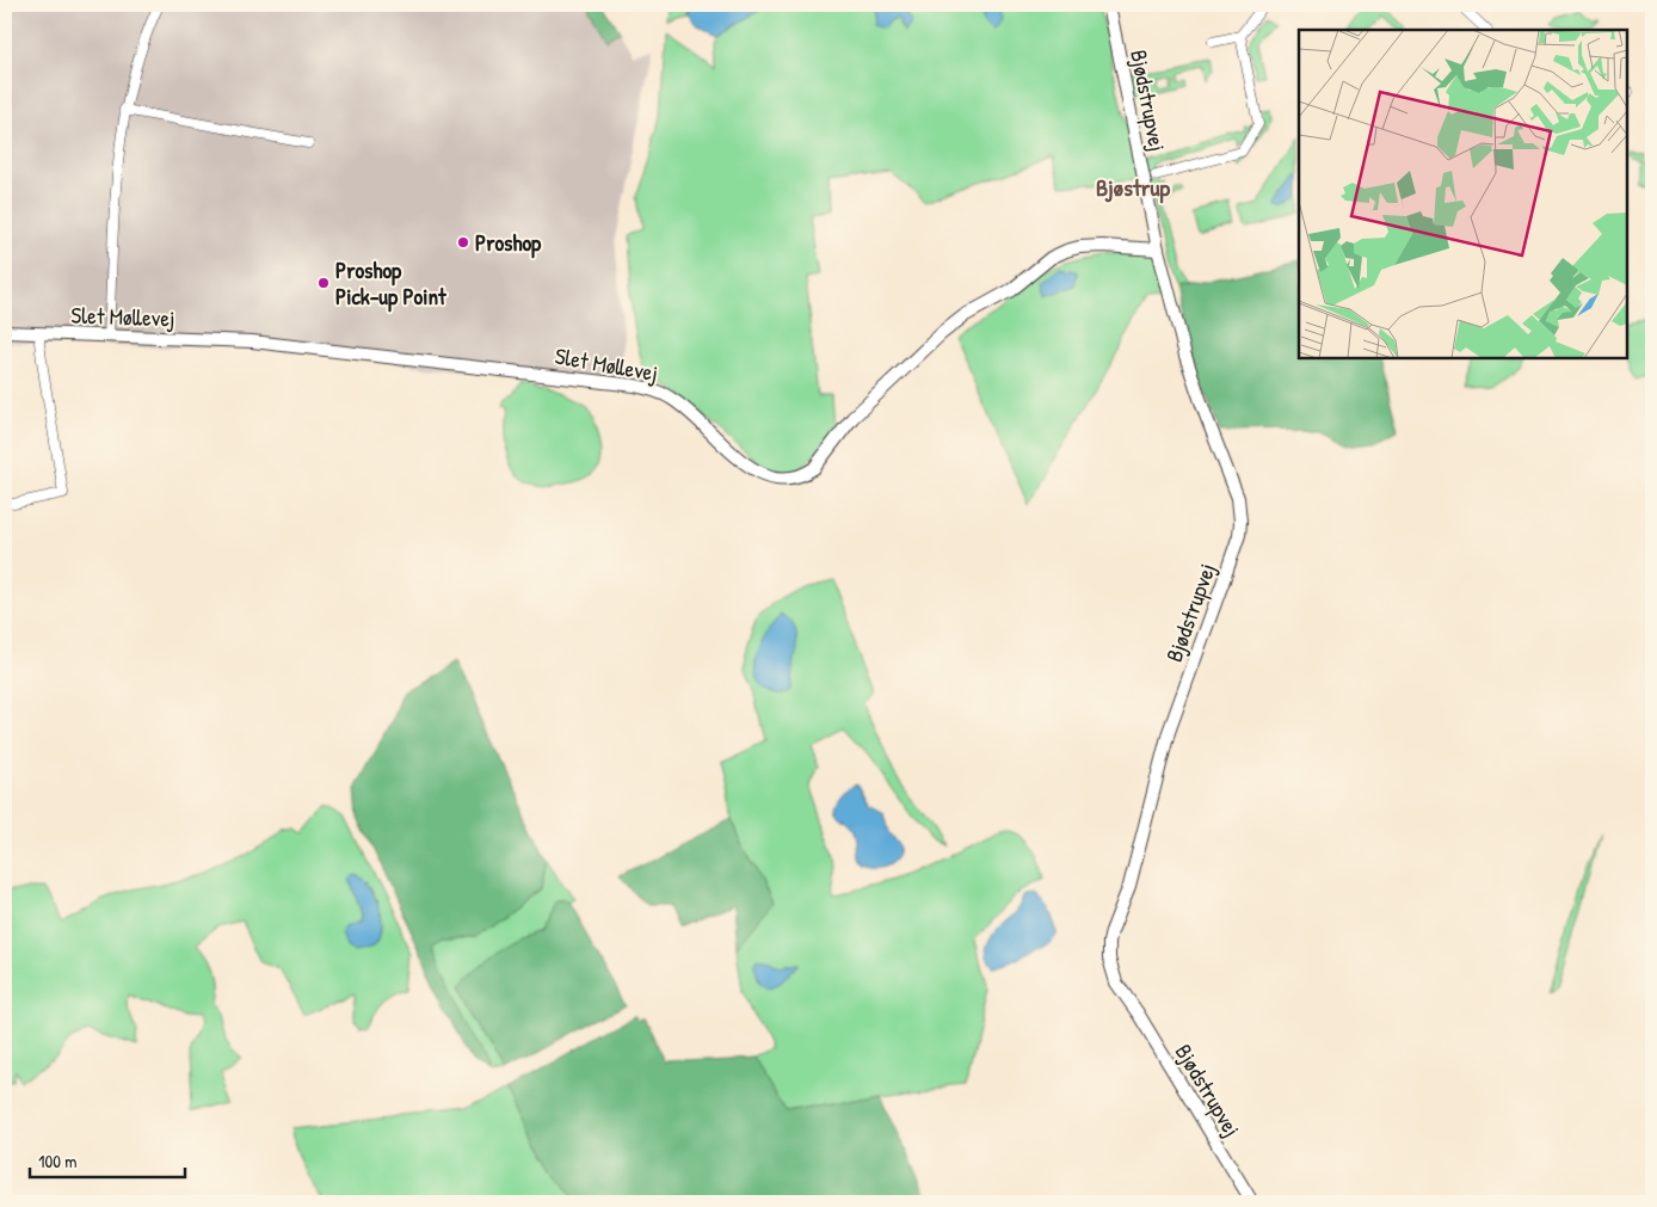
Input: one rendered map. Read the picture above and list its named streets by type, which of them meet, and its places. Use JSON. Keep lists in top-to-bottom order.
{
  "streets": {
    "street": ["Bjødstrupvej", "Slet Møllevej"]
  },
  "crossings": [
    ["Bjødstrupvej", "Slet Møllevej"]
  ],
  "districts": ["Bjøstrup"],
  "places": ["Proshop", "Proshop Pick-up Point"],
  "scale_bar": "100 m"
}
